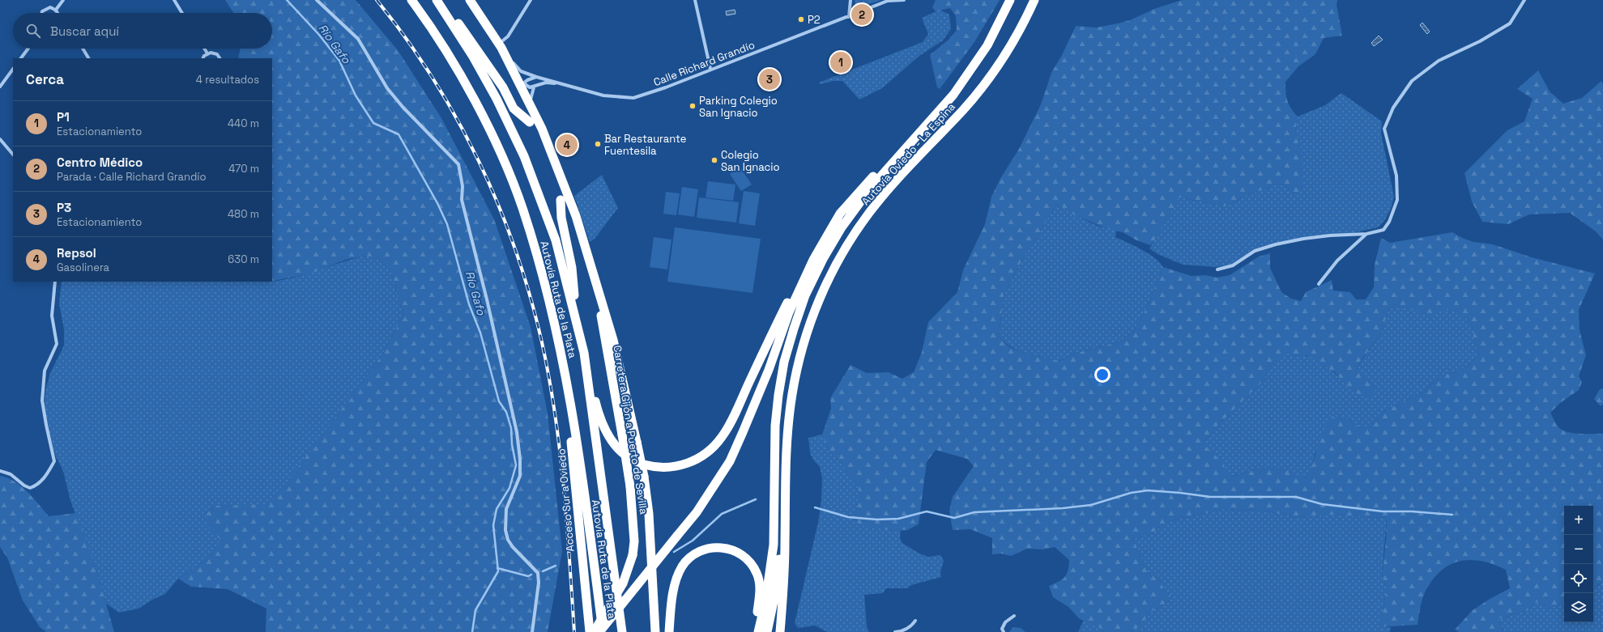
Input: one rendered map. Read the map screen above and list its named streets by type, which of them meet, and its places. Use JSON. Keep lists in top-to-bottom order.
{
  "streets": {
    "highway": [
      "Autovía Oviedo - La Espina",
      "Autovía Ruta de la Plata",
      "Carretera Gijón a Puerto de Sevilla",
      "Acceso Sur a Oviedo"
    ],
    "street": ["Calle Richard Grandío"]
  },
  "crossings": [
    ["Calle Richard Grandío", "Carretera Gijón a Puerto de Sevilla"],
    ["Autovía Ruta de la Plata", "Acceso Sur a Oviedo"]
  ],
  "water": ["Río Gafo"],
  "places": [
    "P2",
    "Parking Colegio San Ignacio",
    "Bar Restaurante Fuentesila",
    "Colegio San Ignacio"
  ],
  "page": {
    "pins": [
      "2",
      "1",
      "3",
      "4"
    ],
    "search": "Buscar aquí",
    "heading": ["Cerca", "4 resultados"],
    "list": [
      {
        "mark": "1",
        "name": "P1",
        "note": "Estacionamiento",
        "value": "440 m"
      },
      {
        "mark": "2",
        "name": "Centro Médico",
        "note": "Parada · Calle Richard Grandío",
        "value": "470 m"
      },
      {
        "mark": "3",
        "name": "P3",
        "note": "Estacionamiento",
        "value": "480 m"
      },
      {
        "mark": "4",
        "name": "Repsol",
        "note": "Gasolinera",
        "value": "630 m"
      }
    ],
    "map_buttons": ["+", "−"]
  }
}
